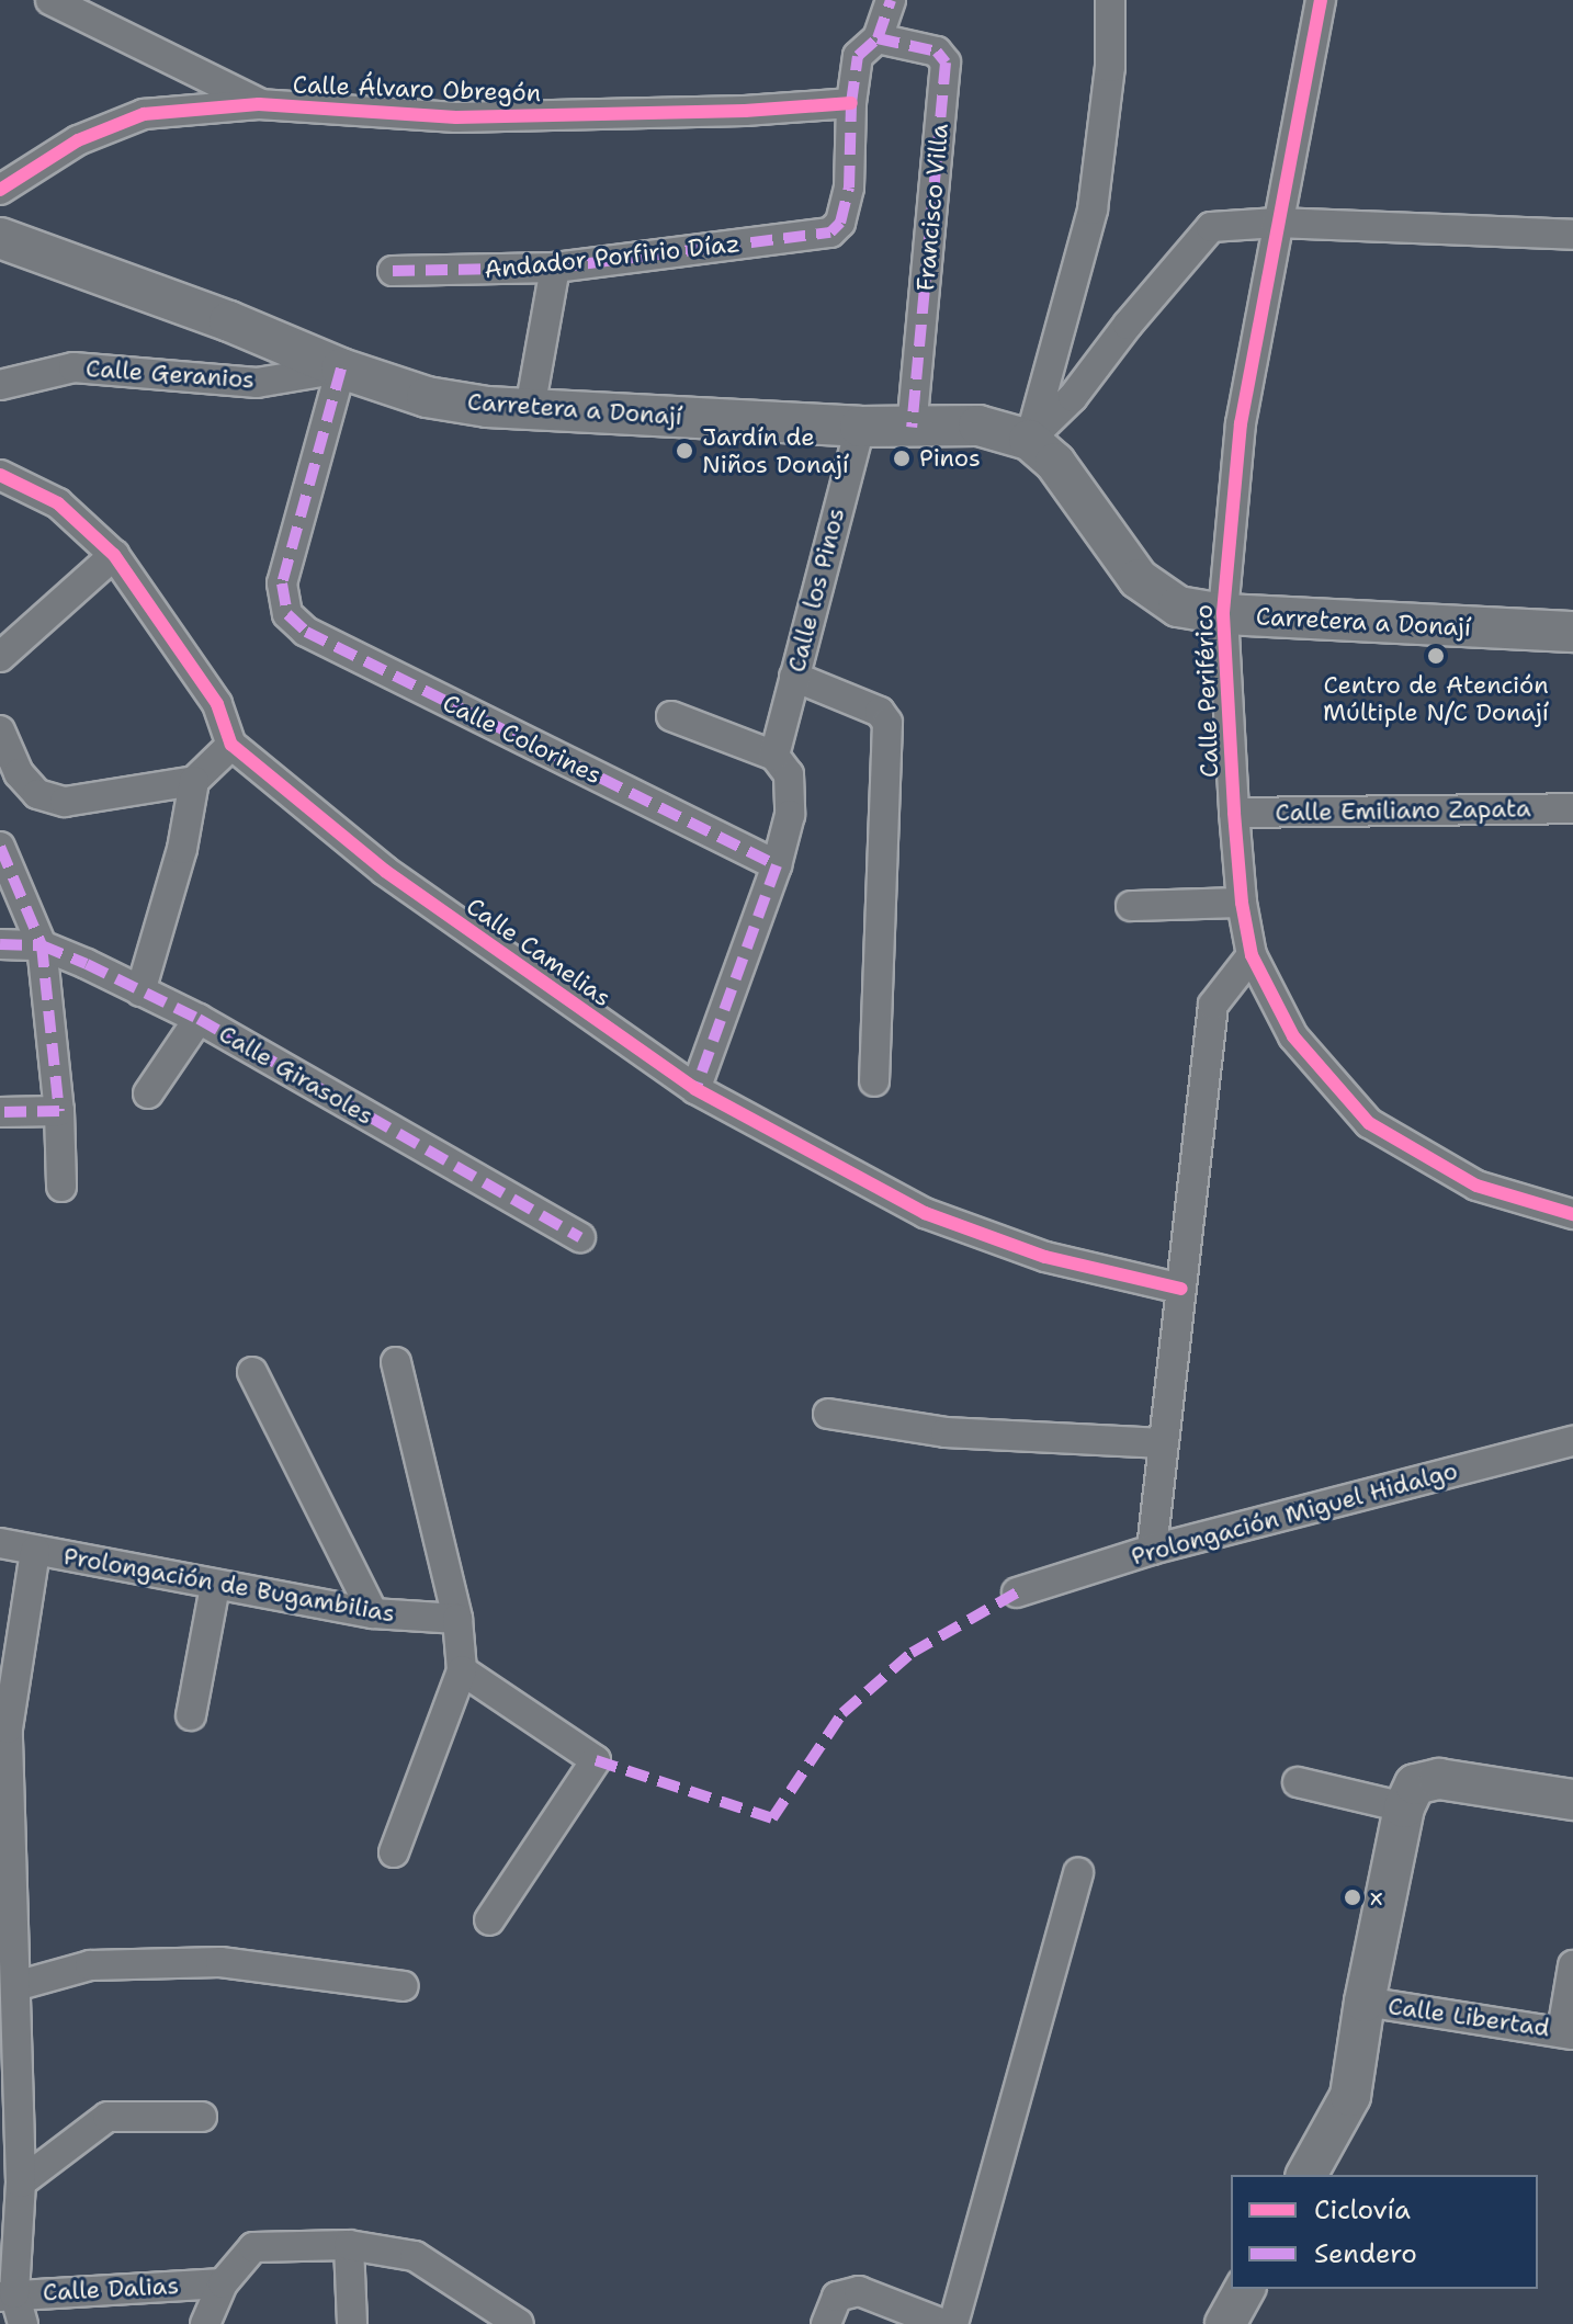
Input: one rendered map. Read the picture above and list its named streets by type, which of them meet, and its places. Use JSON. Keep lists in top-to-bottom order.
{
  "streets": {
    "main road": ["Carretera a Donají"],
    "street": [
      "Calle Álvaro Obregón",
      "Francisco Villa",
      "Andador Porfirio Díaz",
      "Calle Geranios",
      "Calle los Pinos",
      "Calle Periférico",
      "Calle Colorines",
      "Calle Emiliano Zapata",
      "Calle Camelias",
      "Calle Girasoles",
      "Prolongación Miguel Hidalgo",
      "Prolongación de Bugambilias",
      "Calle Libertad",
      "Calle Dalias"
    ]
  },
  "crossings": [
    ["Calle Álvaro Obregón", "Andador Porfirio Díaz"],
    ["Francisco Villa", "Carretera a Donají"],
    ["Calle Geranios", "Carretera a Donají"],
    ["Calle Geranios", "Calle Colorines"],
    ["Carretera a Donají", "Calle los Pinos"],
    ["Carretera a Donají", "Calle Periférico"],
    ["Carretera a Donají", "Calle Colorines"],
    ["Calle Periférico", "Calle Emiliano Zapata"]
  ],
  "places": [
    "Jardín de Niños Donají",
    "Pinos",
    "Centro de Atención Múltiple N/C Donají",
    "x"
  ],
  "legend": ["Ciclovía", "Sendero"]
}
